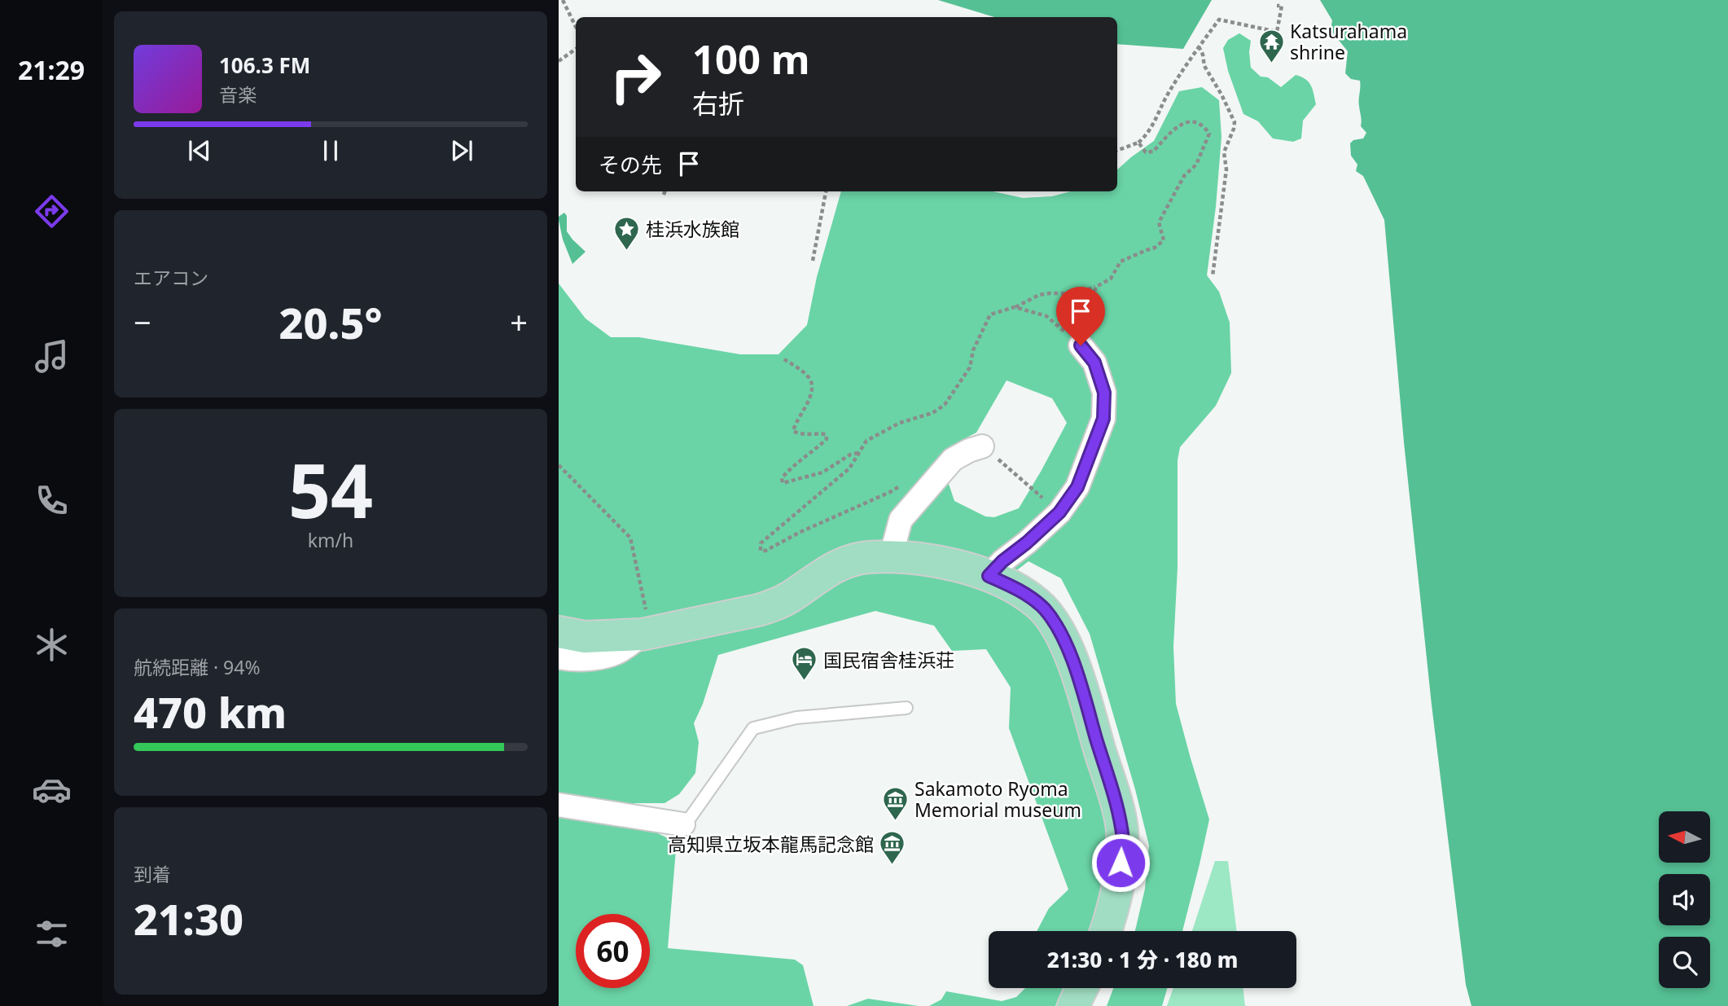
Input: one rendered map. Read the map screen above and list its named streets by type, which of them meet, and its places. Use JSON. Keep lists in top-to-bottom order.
{
  "places": {
    "temple": ["Katsurahama shrine"],
    "place": ["桂浜水族館"],
    "hotel": ["国民宿舎桂浜荘"],
    "museum": ["Sakamoto Ryoma Memorial museum", "高知県立坂本龍馬記念館"]
  },
  "north": "left",
  "page": {
    "tabs": "21:29",
    "turn": ["100 m", "右折"],
    "song": ["106.3 FM", "音楽"],
    "then": "その先",
    "tile": [
      "エアコン",
      ["54", "km/h"],
      ["航続距離 · 94%", "470 km"],
      ["到着", "21:30"]
    ],
    "heat": ["−", "20.5°", "+"],
    "limit": "60",
    "trip": "21:30 · 1 分 · 180 m"
  }
}
